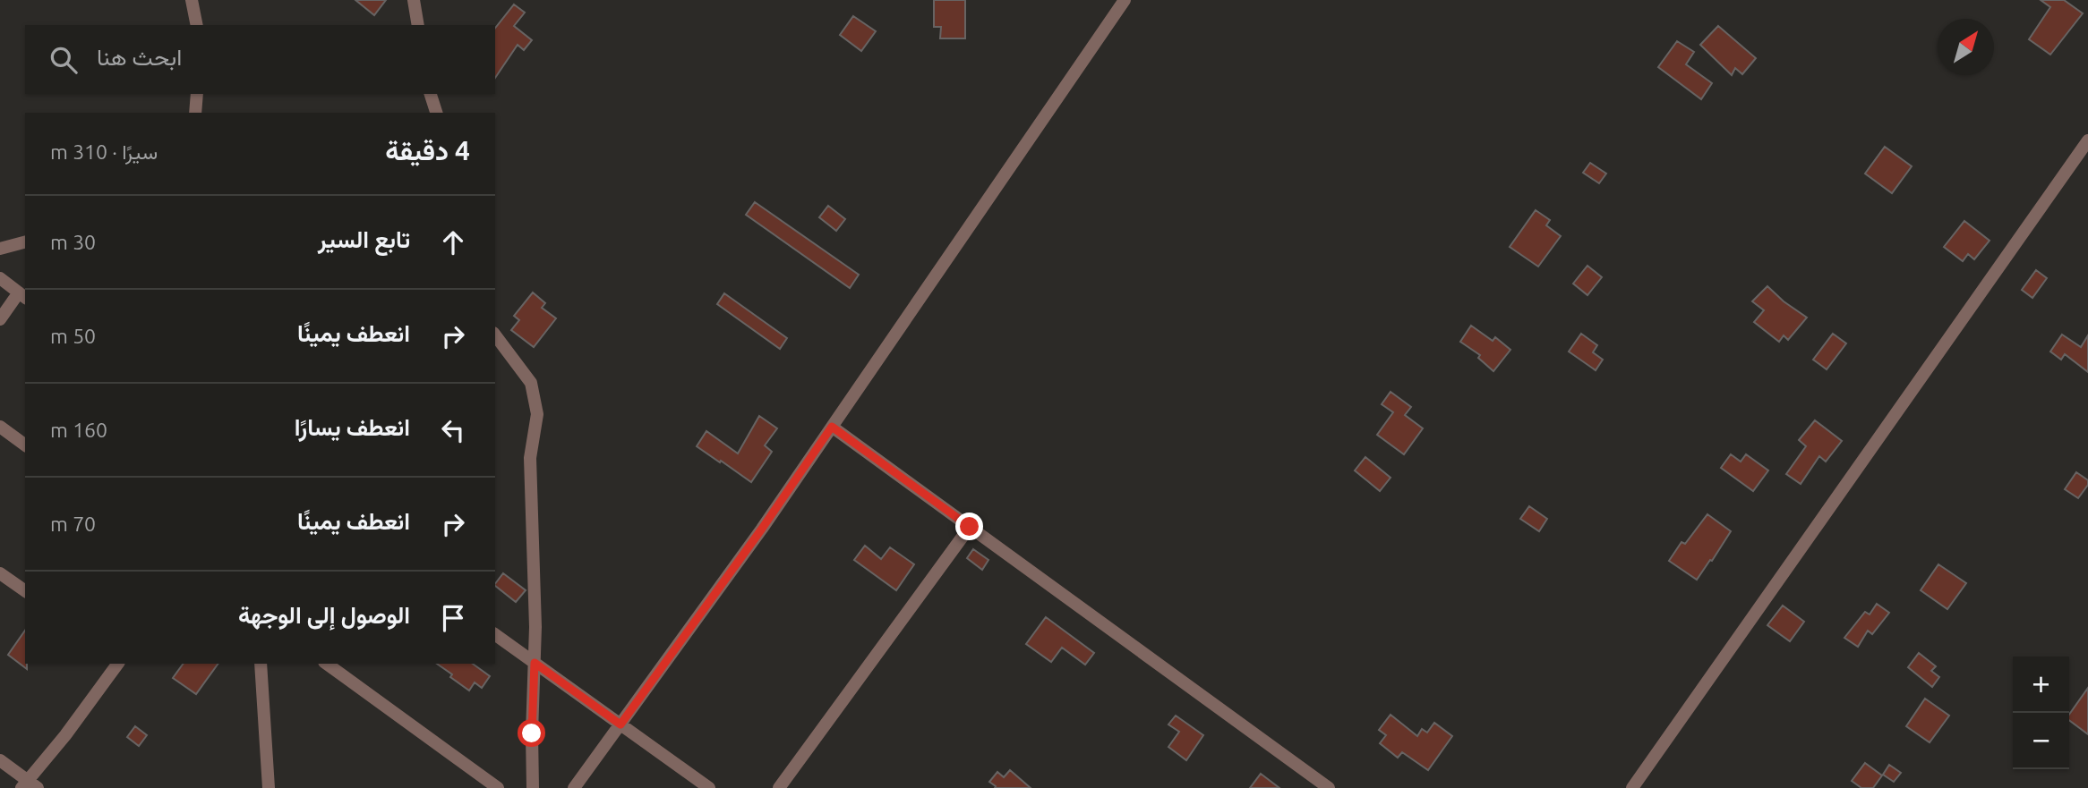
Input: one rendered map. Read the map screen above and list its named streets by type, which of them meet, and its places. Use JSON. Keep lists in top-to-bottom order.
{
  "north": "top right",
  "page": {
    "search": "ابحث هنا",
    "heading": ["4 دقيقة", "سيرًا · 310 m"],
    "list": [
      ["تابع السير", "30 m"],
      ["انعطف يمينًا", "50 m"],
      ["انعطف يسارًا", "160 m"],
      ["انعطف يمينًا", "70 m"],
      "الوصول إلى الوجهة"
    ],
    "map_buttons": ["+", "−"]
  }
}
